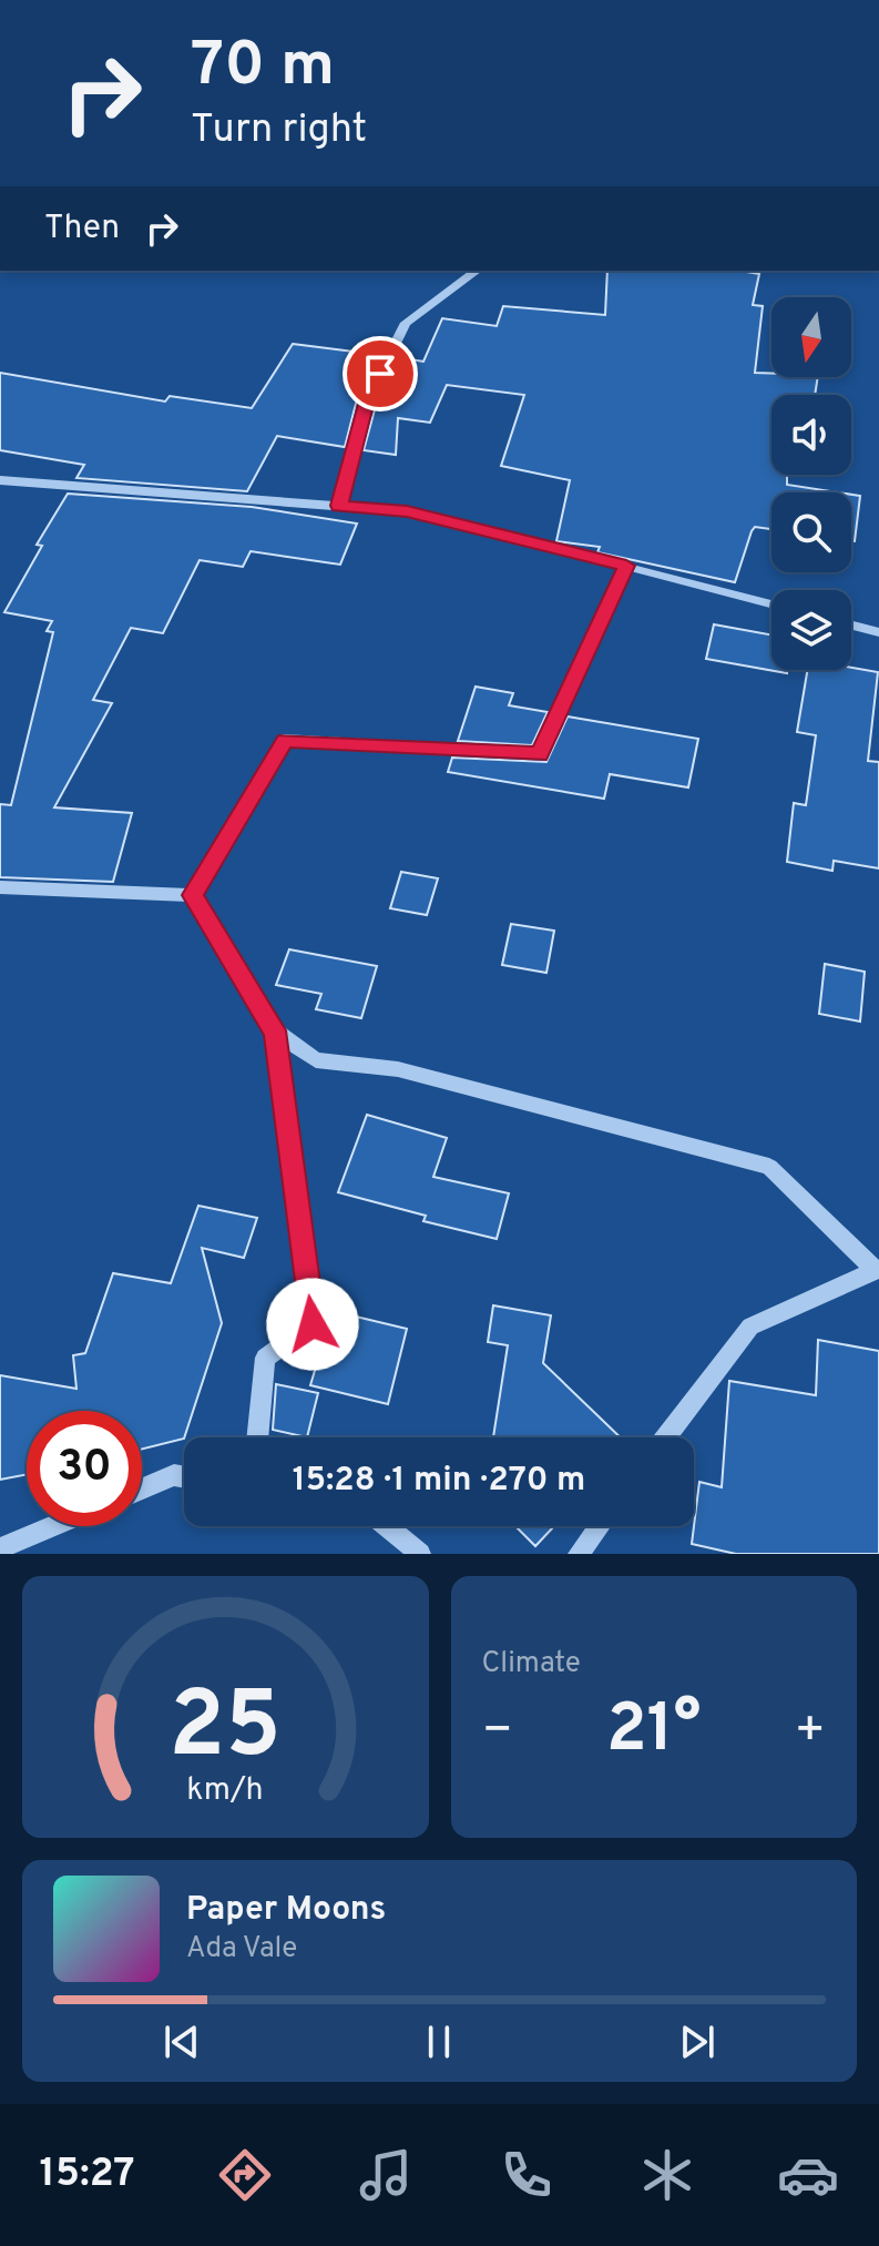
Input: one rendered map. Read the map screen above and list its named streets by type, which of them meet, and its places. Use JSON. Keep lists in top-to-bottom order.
{
  "north": "bottom",
  "page": {
    "turn": ["70 m", "Turn right"],
    "then": "Then",
    "limit": "30",
    "trip": "15:28 · 1 min · 270 m",
    "tile": "Climate",
    "heat": ["−", "21°", "+"],
    "song": ["Paper Moons", "Ada Vale"],
    "tabs": "15:27",
    "gauge": ["25", "km/h"]
  }
}
